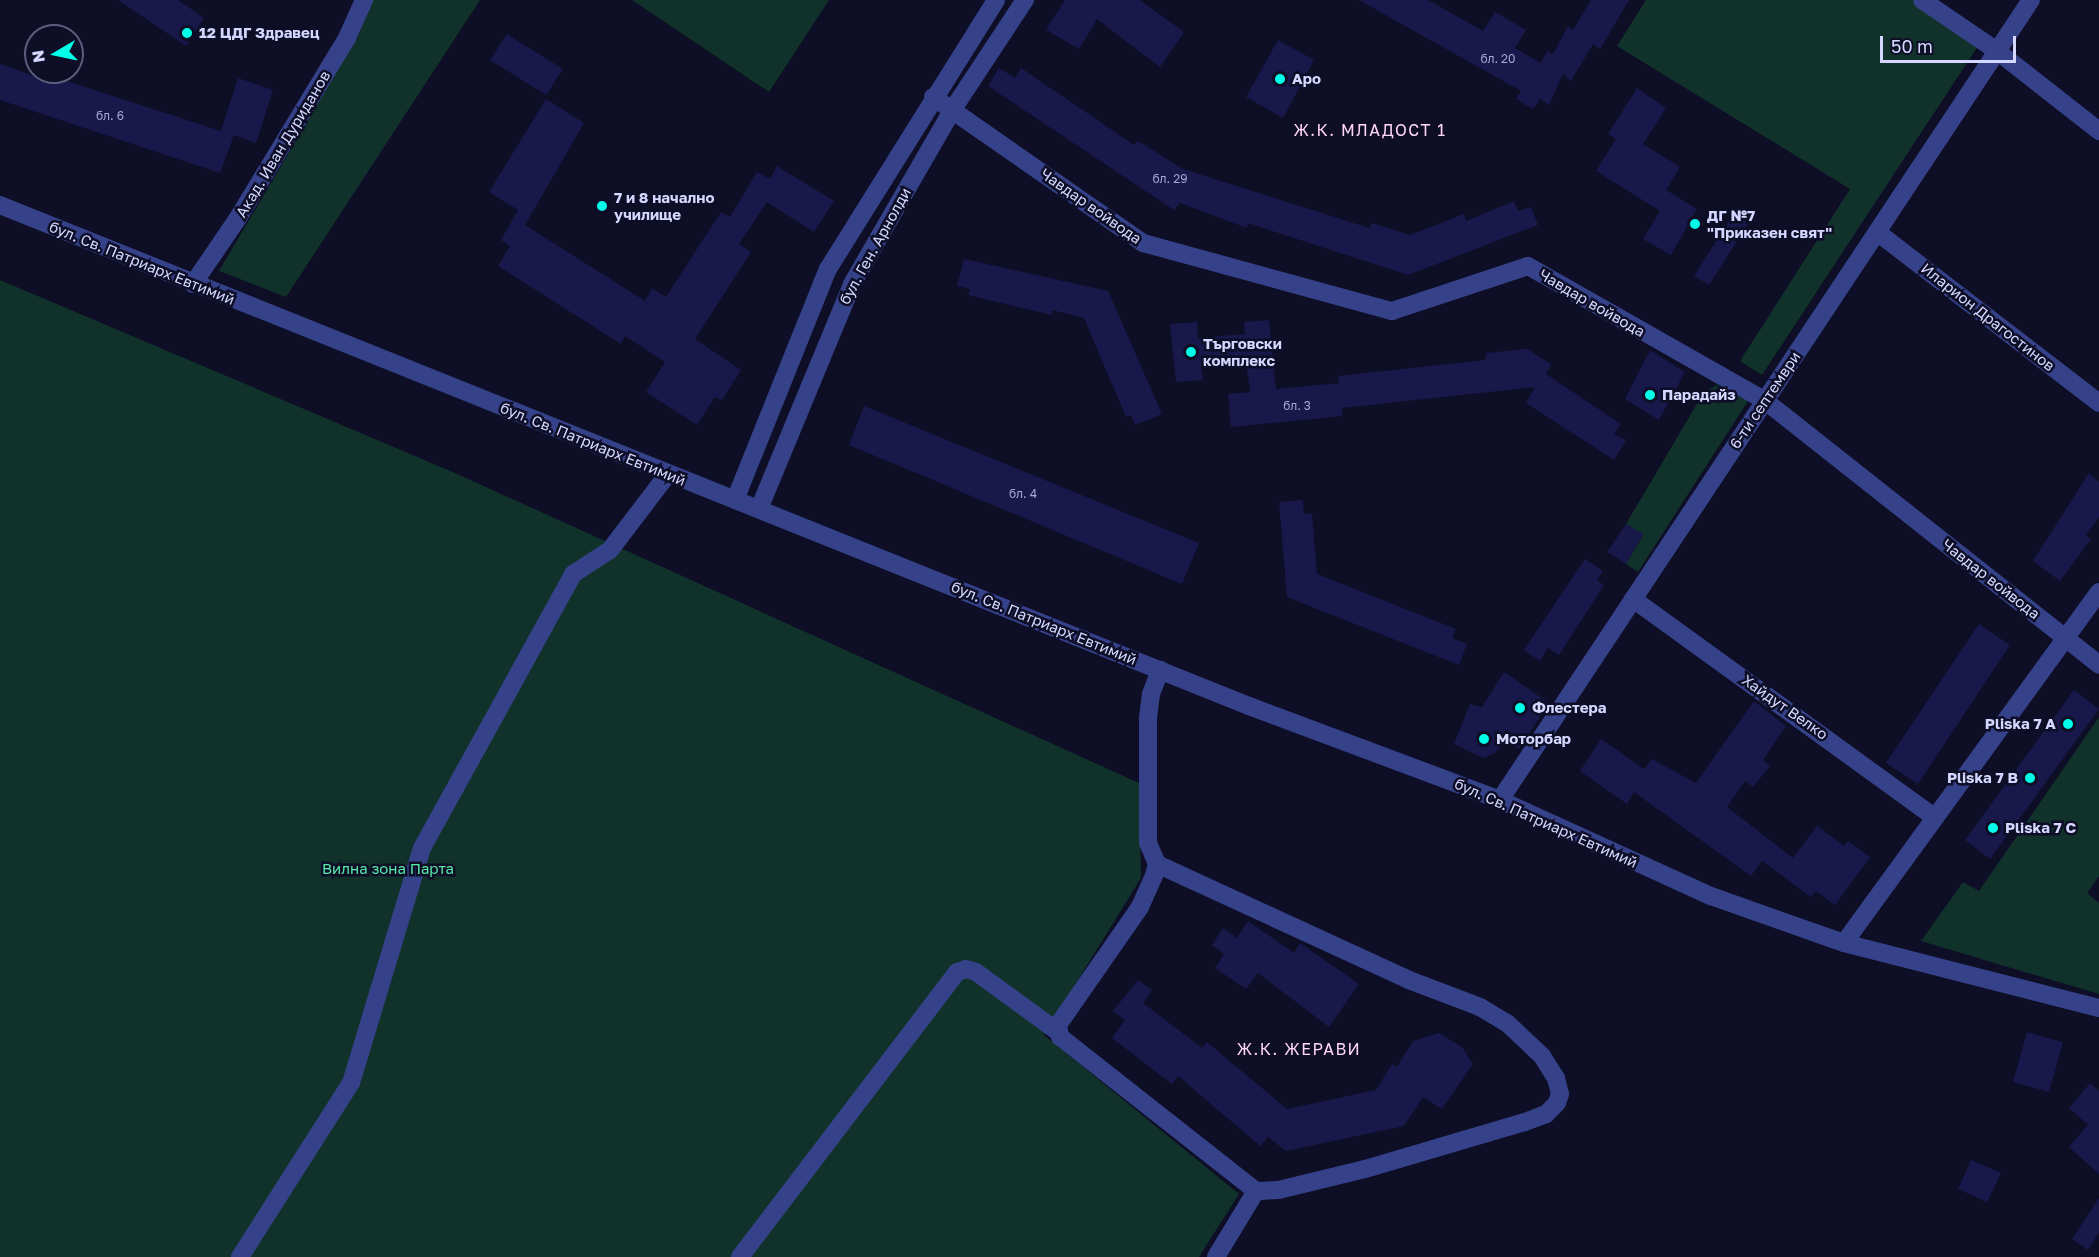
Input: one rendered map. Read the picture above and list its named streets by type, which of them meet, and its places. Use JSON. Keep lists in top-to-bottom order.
{
  "streets": {
    "street": [
      "Акад. Иван Дуриданов",
      "Чавдар войвода",
      "бул. Ген. Арнолди",
      "бул. Св. Патриарх Евтимий",
      "Иларион Драгостинов",
      "6-ти септември",
      "Хайдут Велко"
    ]
  },
  "crossings": [
    ["Акад. Иван Дуриданов", "бул. Св. Патриарх Евтимий"],
    ["Чавдар войвода", "бул. Ген. Арнолди"],
    ["Чавдар войвода", "6-ти септември"],
    ["бул. Ген. Арнолди", "бул. Св. Патриарх Евтимий"],
    ["бул. Св. Патриарх Евтимий", "6-ти септември"],
    ["Иларион Драгостинов", "6-ти септември"],
    ["6-ти септември", "Хайдут Велко"]
  ],
  "districts": ["Ж.К. МЛАДОСТ 1", "Ж.К. ЖЕРАВИ"],
  "parks": ["Вилна зона Парта"],
  "places": [
    "12 ЦДГ Здравец",
    "Аро",
    "7 и 8 начално училище",
    "ДГ №7 \"Приказен свят\"",
    "Търговски комплекс",
    "Парадайз",
    "Флестера",
    "Pliska 7 A",
    "Моторбар",
    "Pliska 7 B",
    "Pliska 7 C"
  ],
  "house_numbers": [
    "бл. 20",
    "бл. 6",
    "бл. 29",
    "бл. 3",
    "бл. 4"
  ],
  "scale_bar": "50 m",
  "north": "left"
}
